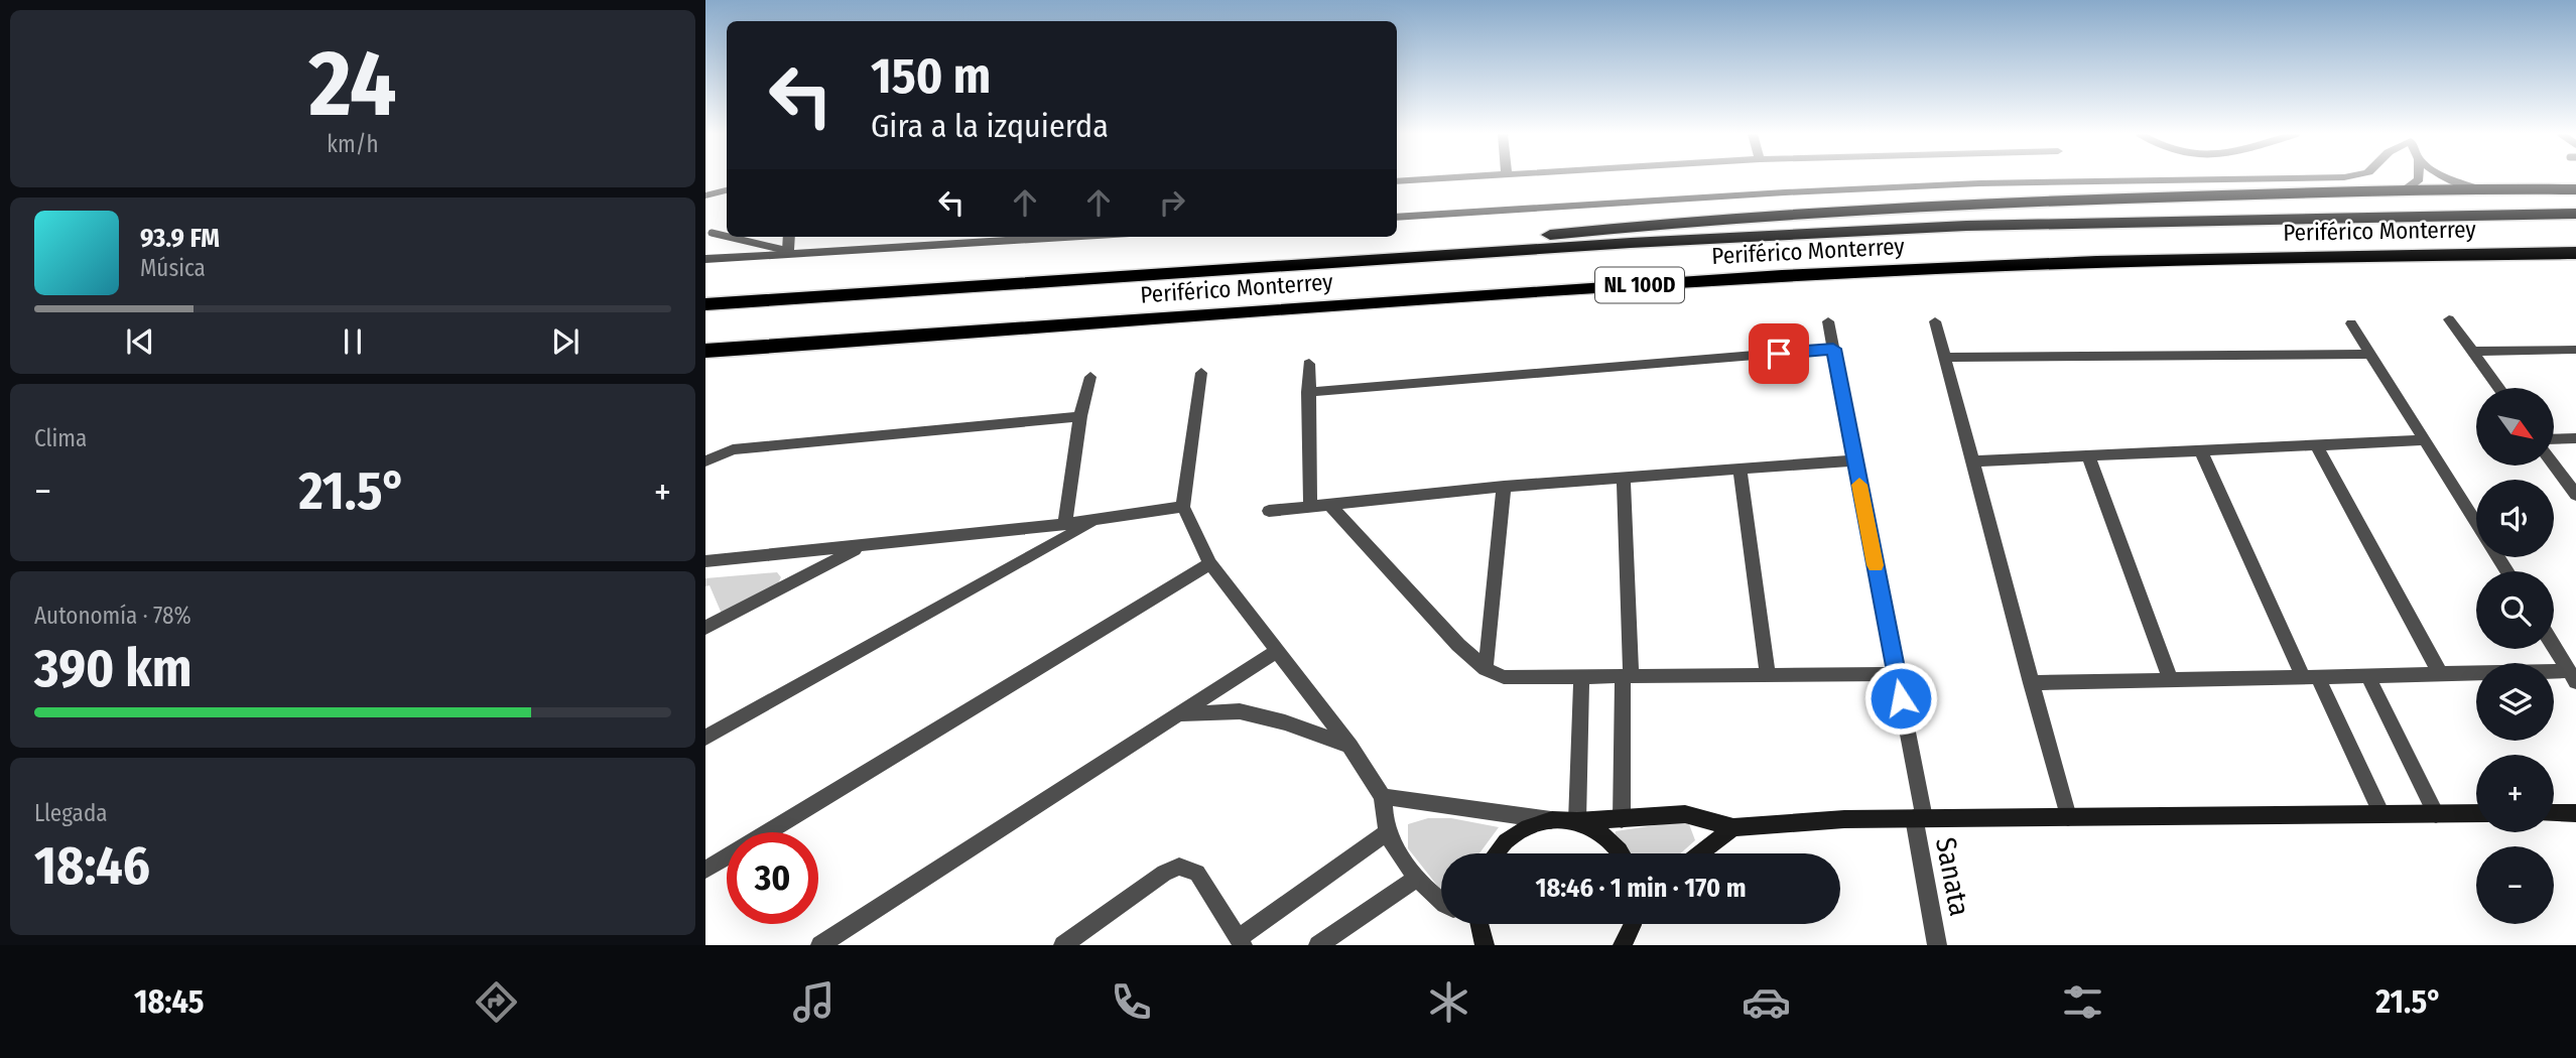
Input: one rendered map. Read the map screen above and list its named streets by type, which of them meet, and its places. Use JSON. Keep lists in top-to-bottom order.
{
  "streets": {
    "highway": ["Periférico Monterrey", "NL 100D"],
    "street": ["Sanata"]
  },
  "north": "bottom right",
  "page": {
    "tile": [
      ["24", "km/h"],
      "Clima",
      ["Autonomía · 78%", "390 km"],
      ["Llegada", "18:46"]
    ],
    "turn": ["150 m", "Gira a la izquierda"],
    "song": ["93.9 FM", "Música"],
    "map_buttons": ["+", "−"],
    "heat": ["−", "21.5°", "+"],
    "limit": "30",
    "trip": "18:46 · 1 min · 170 m",
    "tabs": ["18:45", "21.5°"]
  }
}
